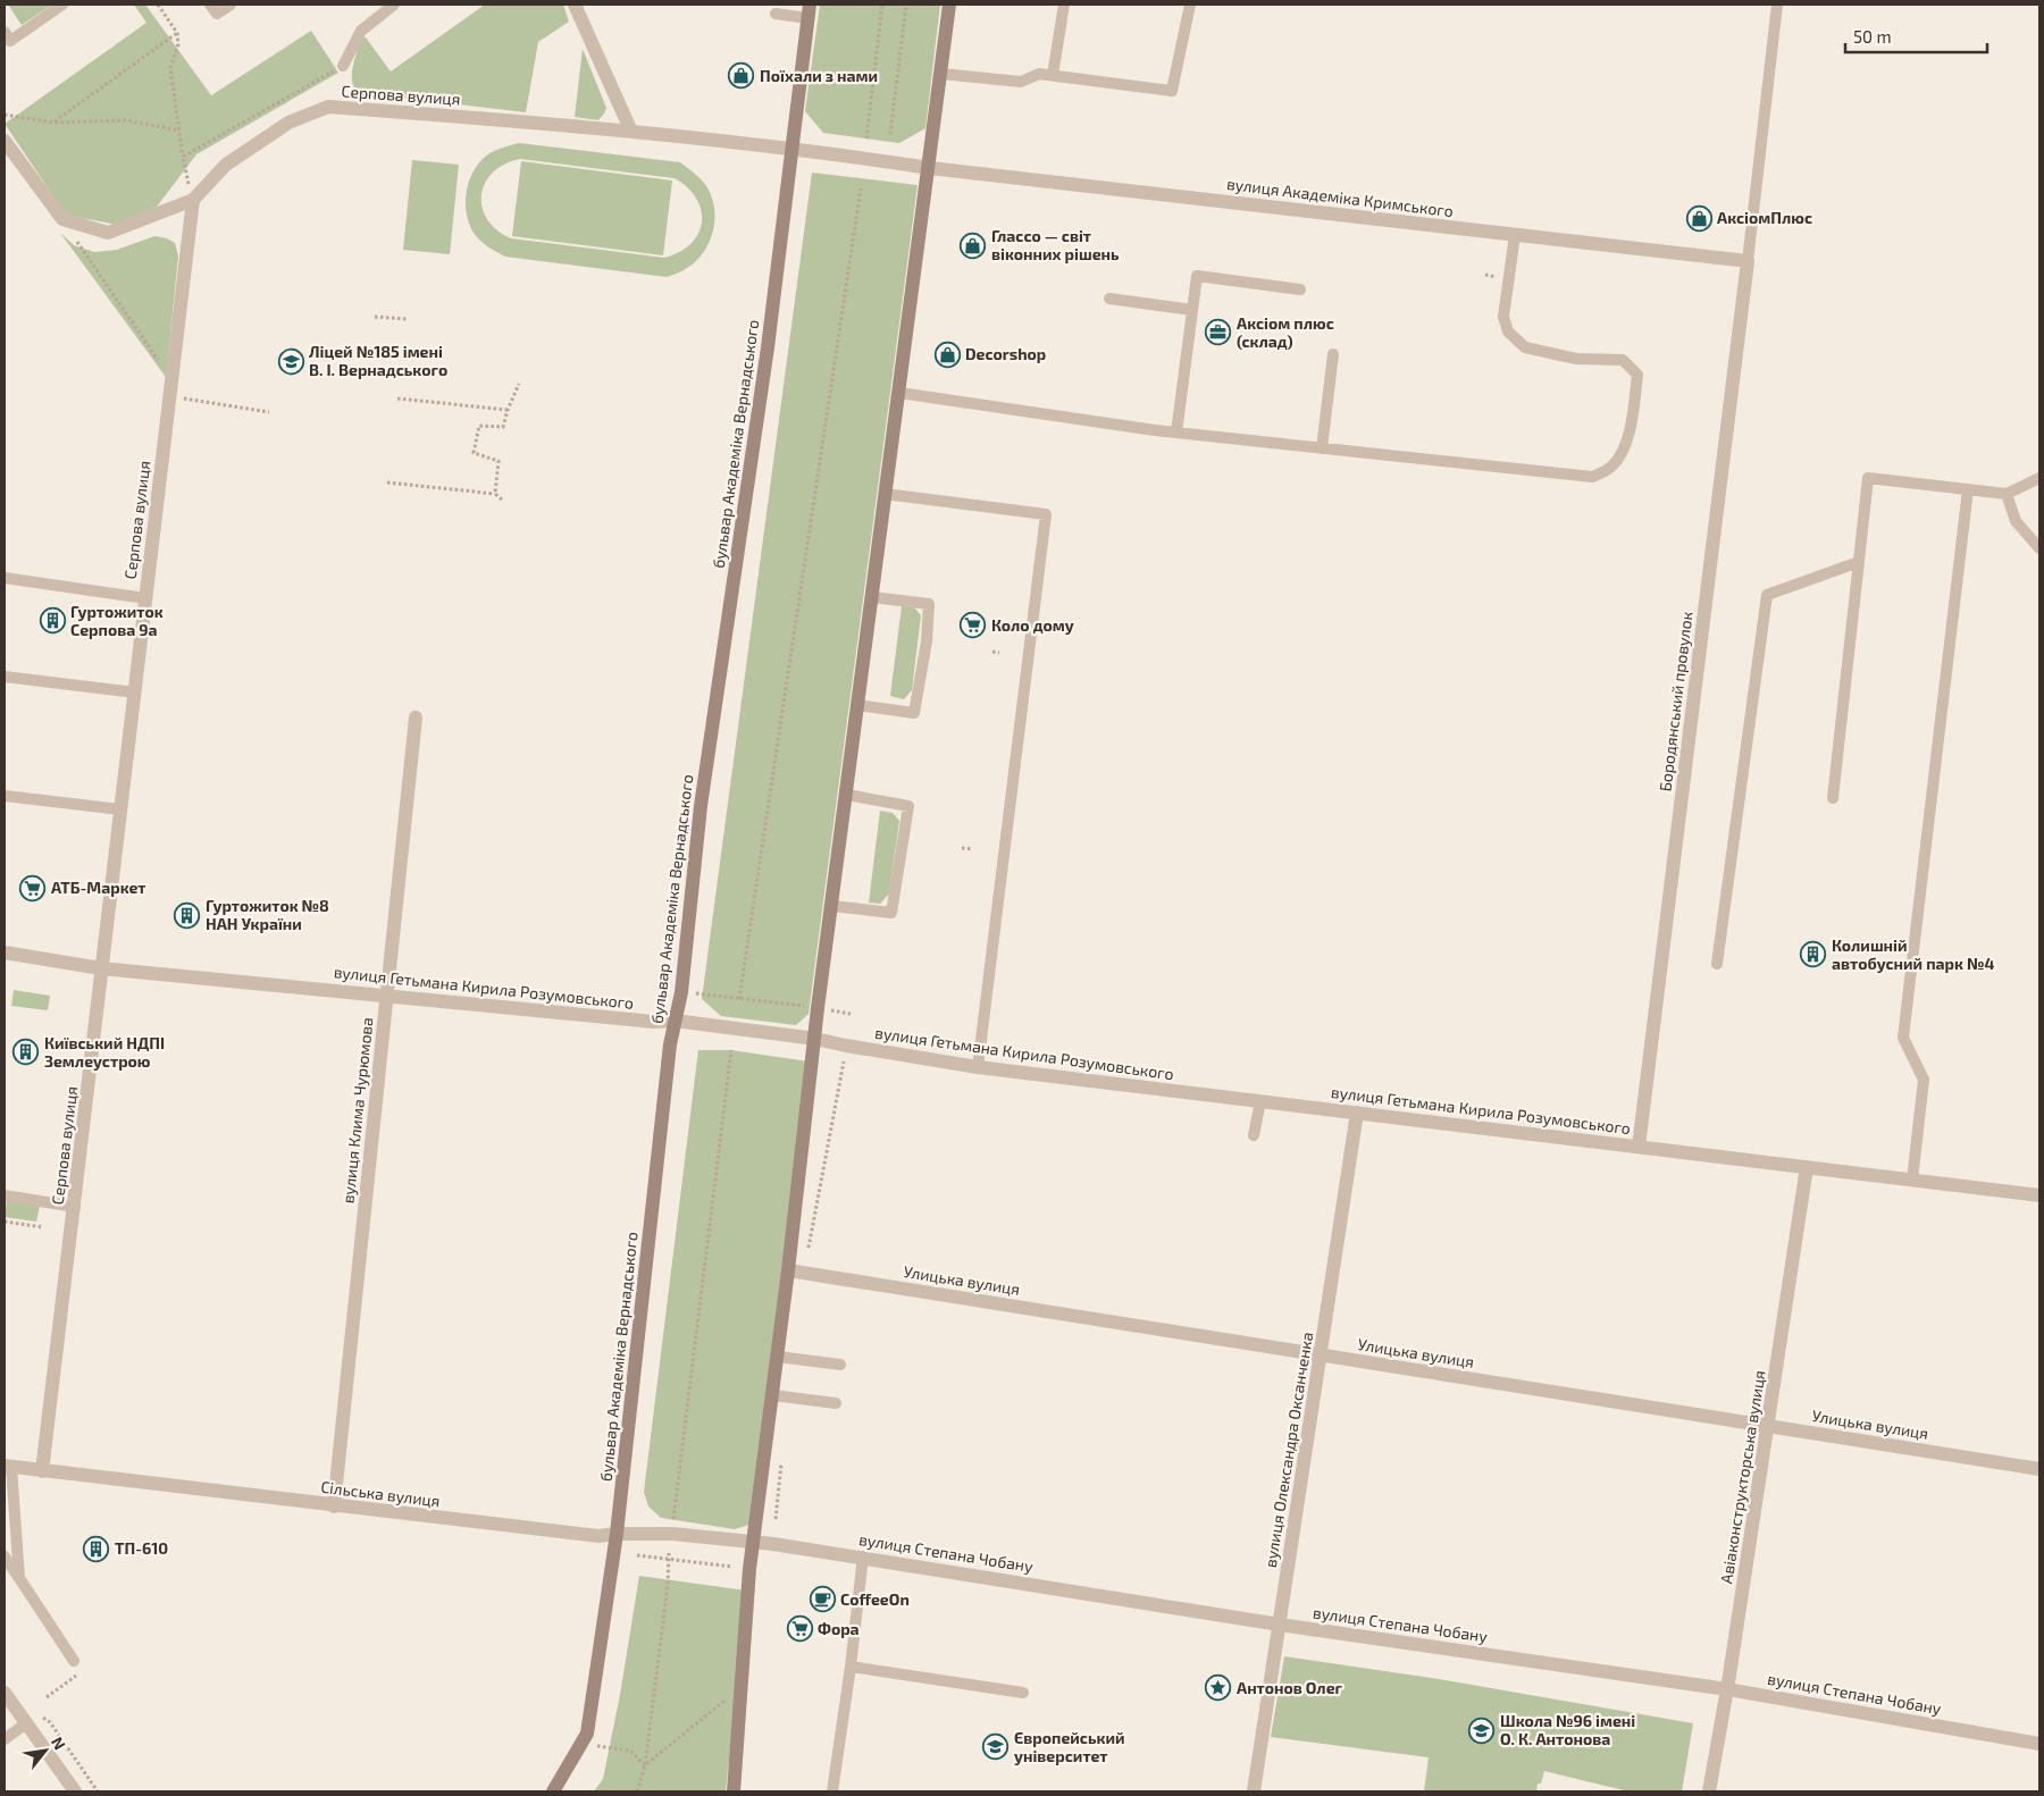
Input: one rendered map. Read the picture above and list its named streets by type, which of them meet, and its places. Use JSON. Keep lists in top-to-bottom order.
{
  "streets": {
    "main road": ["бульвар Академіка Вернадського"],
    "street": [
      "Серпова вулиця",
      "вулиця Академіка Кримського",
      "Бородянський провулок",
      "вулиця Гетьмана Кирила Розумовського",
      "вулиця Клима Чурюмова",
      "Улицька вулиця",
      "вулиця Олександра Оксанченка",
      "Авіаконструкторська вулиця",
      "Сільська вулиця",
      "вулиця Степана Чобану"
    ]
  },
  "crossings": [
    ["Серпова вулиця", "вулиця Академіка Кримського"],
    ["Серпова вулиця", "бульвар Академіка Вернадського"],
    ["Серпова вулиця", "вулиця Гетьмана Кирила Розумовського"],
    ["Серпова вулиця", "Сільська вулиця"],
    ["вулиця Академіка Кримського", "бульвар Академіка Вернадського"],
    ["вулиця Академіка Кримського", "Бородянський провулок"],
    ["бульвар Академіка Вернадського", "вулиця Гетьмана Кирила Розумовського"],
    ["бульвар Академіка Вернадського", "Сільська вулиця"],
    ["Бородянський провулок", "вулиця Гетьмана Кирила Розумовського"],
    ["вулиця Гетьмана Кирила Розумовського", "вулиця Клима Чурюмова"],
    ["вулиця Гетьмана Кирила Розумовського", "вулиця Олександра Оксанченка"],
    ["вулиця Гетьмана Кирила Розумовського", "Авіаконструкторська вулиця"],
    ["вулиця Клима Чурюмова", "Сільська вулиця"],
    ["Улицька вулиця", "вулиця Олександра Оксанченка"],
    ["Улицька вулиця", "Авіаконструкторська вулиця"],
    ["вулиця Олександра Оксанченка", "вулиця Степана Чобану"],
    ["Авіаконструкторська вулиця", "вулиця Степана Чобану"],
    ["Сільська вулиця", "вулиця Степана Чобану"]
  ],
  "places": {
    "shop": [
      "Поїхали з нами",
      "АксіомПлюс",
      "Глассо — світ віконних рішень",
      "Decorshop"
    ],
    "office": ["Аксіом плюс (склад)"],
    "school or university": ["Ліцей №185 імені В. І. Вернадського", "Школа №96 імені О. К. Антонова", "Європейський університет"],
    "building": [
      "Гуртожиток Серпова 9а",
      "Гуртожиток №8 НАН України",
      "Колишній автобусний парк №4",
      "Київський НДПІ Землеустрою",
      "ТП-610"
    ],
    "supermarket": ["Коло дому", "АТБ-Маркет", "Фора"],
    "cafe": ["CoffeeOn"],
    "place": ["Антонов Олег"]
  },
  "scale_bar": "50 m",
  "north": "top right"
}
